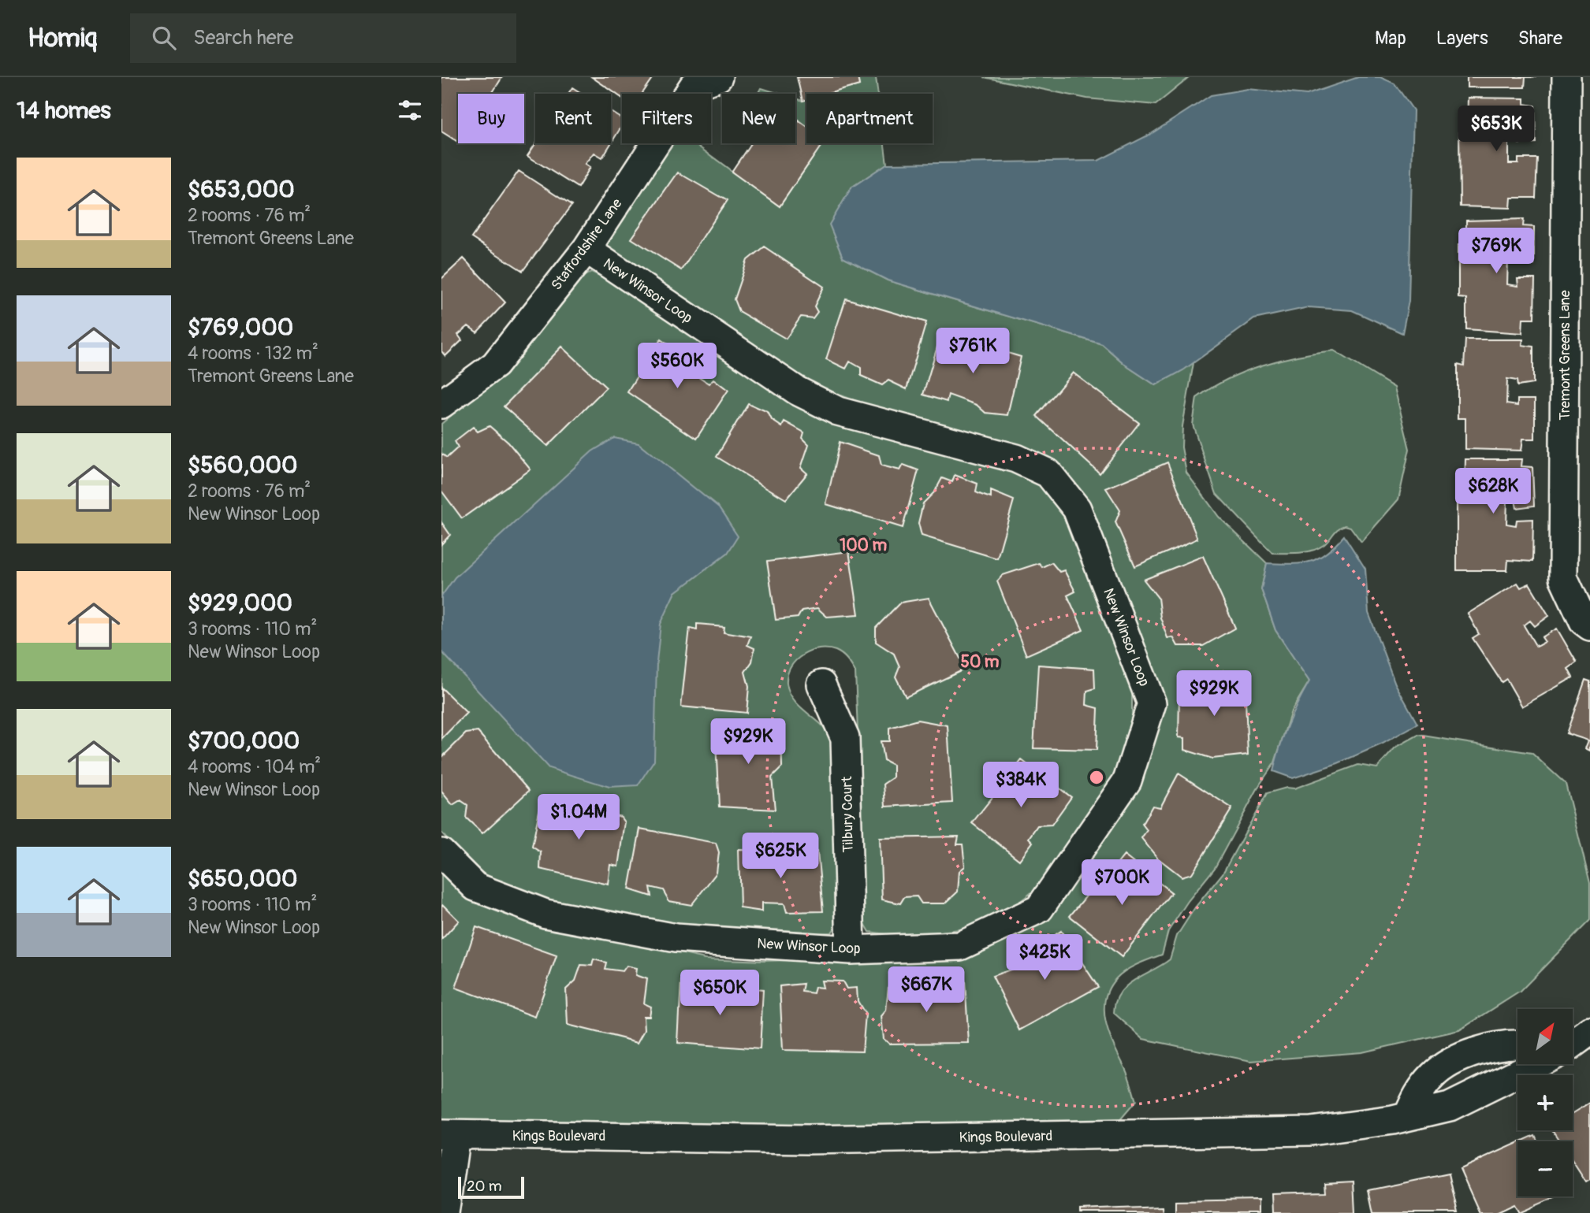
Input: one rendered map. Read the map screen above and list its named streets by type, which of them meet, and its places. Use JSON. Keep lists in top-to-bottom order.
{
  "streets": {
    "street": [
      "Staffordshire Lane",
      "New Winsor Loop",
      "Tremont Greens Lane",
      "Tilbury Court",
      "Kings Boulevard"
    ]
  },
  "crossings": [
    ["Staffordshire Lane", "New Winsor Loop"],
    ["New Winsor Loop", "Tilbury Court"]
  ],
  "scale_bar": "20 m",
  "north": "top right",
  "page": {
    "header": "Homiq",
    "search": "Search here",
    "nav": ["Map", "Layers", "Share"],
    "heading": "14 homes",
    "chip": [
      "Buy",
      "Rent",
      "Filters",
      "New",
      "Apartment"
    ],
    "price": [
      "$653K",
      "$769K",
      "$761K",
      "$560K",
      "$628K",
      "$929K",
      "$929K",
      "$384K",
      "$1.04M",
      "$625K",
      "$700K",
      "$425K",
      "$667K",
      "$650K"
    ],
    "list": [
      {
        "name": "$653,000",
        "note": "2 rooms · 76 m² · Tremont Greens Lane"
      },
      {
        "name": "$769,000",
        "note": "4 rooms · 132 m² · Tremont Greens Lane"
      },
      {
        "name": "$560,000",
        "note": "2 rooms · 76 m² · New Winsor Loop"
      },
      {
        "name": "$929,000",
        "note": "3 rooms · 110 m² · New Winsor Loop"
      },
      {
        "name": "$700,000",
        "note": "4 rooms · 104 m² · New Winsor Loop"
      },
      {
        "name": "$650,000",
        "note": "3 rooms · 110 m² · New Winsor Loop"
      }
    ],
    "map_buttons": ["+", "−"],
    "scale": "20 m"
  },
  "rings": ["100 m", "50 m"]
}
